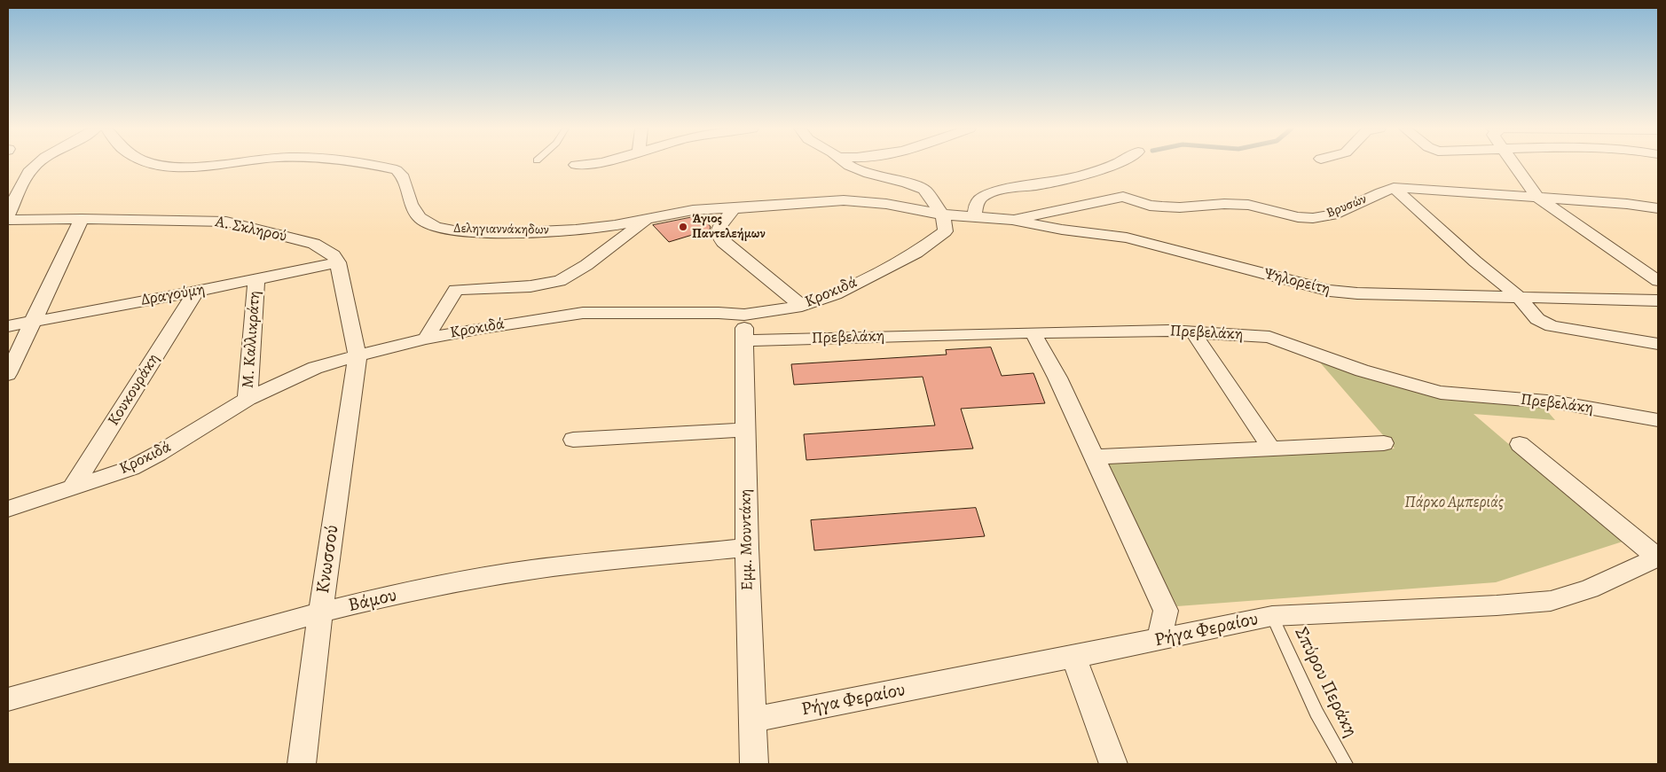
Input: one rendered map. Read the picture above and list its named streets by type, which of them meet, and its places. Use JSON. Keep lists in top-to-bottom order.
{
  "streets": {
    "street": [
      "Βρυσών",
      "Α. Σκληρού",
      "Δεληγιαννάκηδων",
      "Ψηλορείτη",
      "Κροκιδά",
      "Δραγούμη",
      "Πρεβελάκη",
      "Μ. Καλλικράτη",
      "Κουκουράκη",
      "Εμμ. Μουντάκη",
      "Κνωσσού",
      "Βάμου",
      "Ρήγα Φεραίου"
    ],
    "lane": ["Σπύρου Περάκη"]
  },
  "crossings": [
    ["Βρυσών", "Ψηλορείτη"],
    ["Α. Σκληρού", "Δραγούμη"],
    ["Δεληγιαννάκηδων", "Ψηλορείτη"],
    ["Δεληγιαννάκηδων", "Κροκιδά"],
    ["Ψηλορείτη", "Κροκιδά"],
    ["Κροκιδά", "Μ. Καλλικράτη"],
    ["Κροκιδά", "Κουκουράκη"],
    ["Κροκιδά", "Εμμ. Μουντάκη"],
    ["Κροκιδά", "Κνωσσού"],
    ["Δραγούμη", "Μ. Καλλικράτη"],
    ["Δραγούμη", "Κουκουράκη"],
    ["Πρεβελάκη", "Εμμ. Μουντάκη"],
    ["Εμμ. Μουντάκη", "Βάμου"],
    ["Εμμ. Μουντάκη", "Ρήγα Φεραίου"],
    ["Κνωσσού", "Βάμου"],
    ["Ρήγα Φεραίου", "Σπύρου Περάκη"]
  ],
  "parks": ["Πάρκο Αμπεριάς"],
  "places": ["Άγιος Παντελεήμων"]
}
